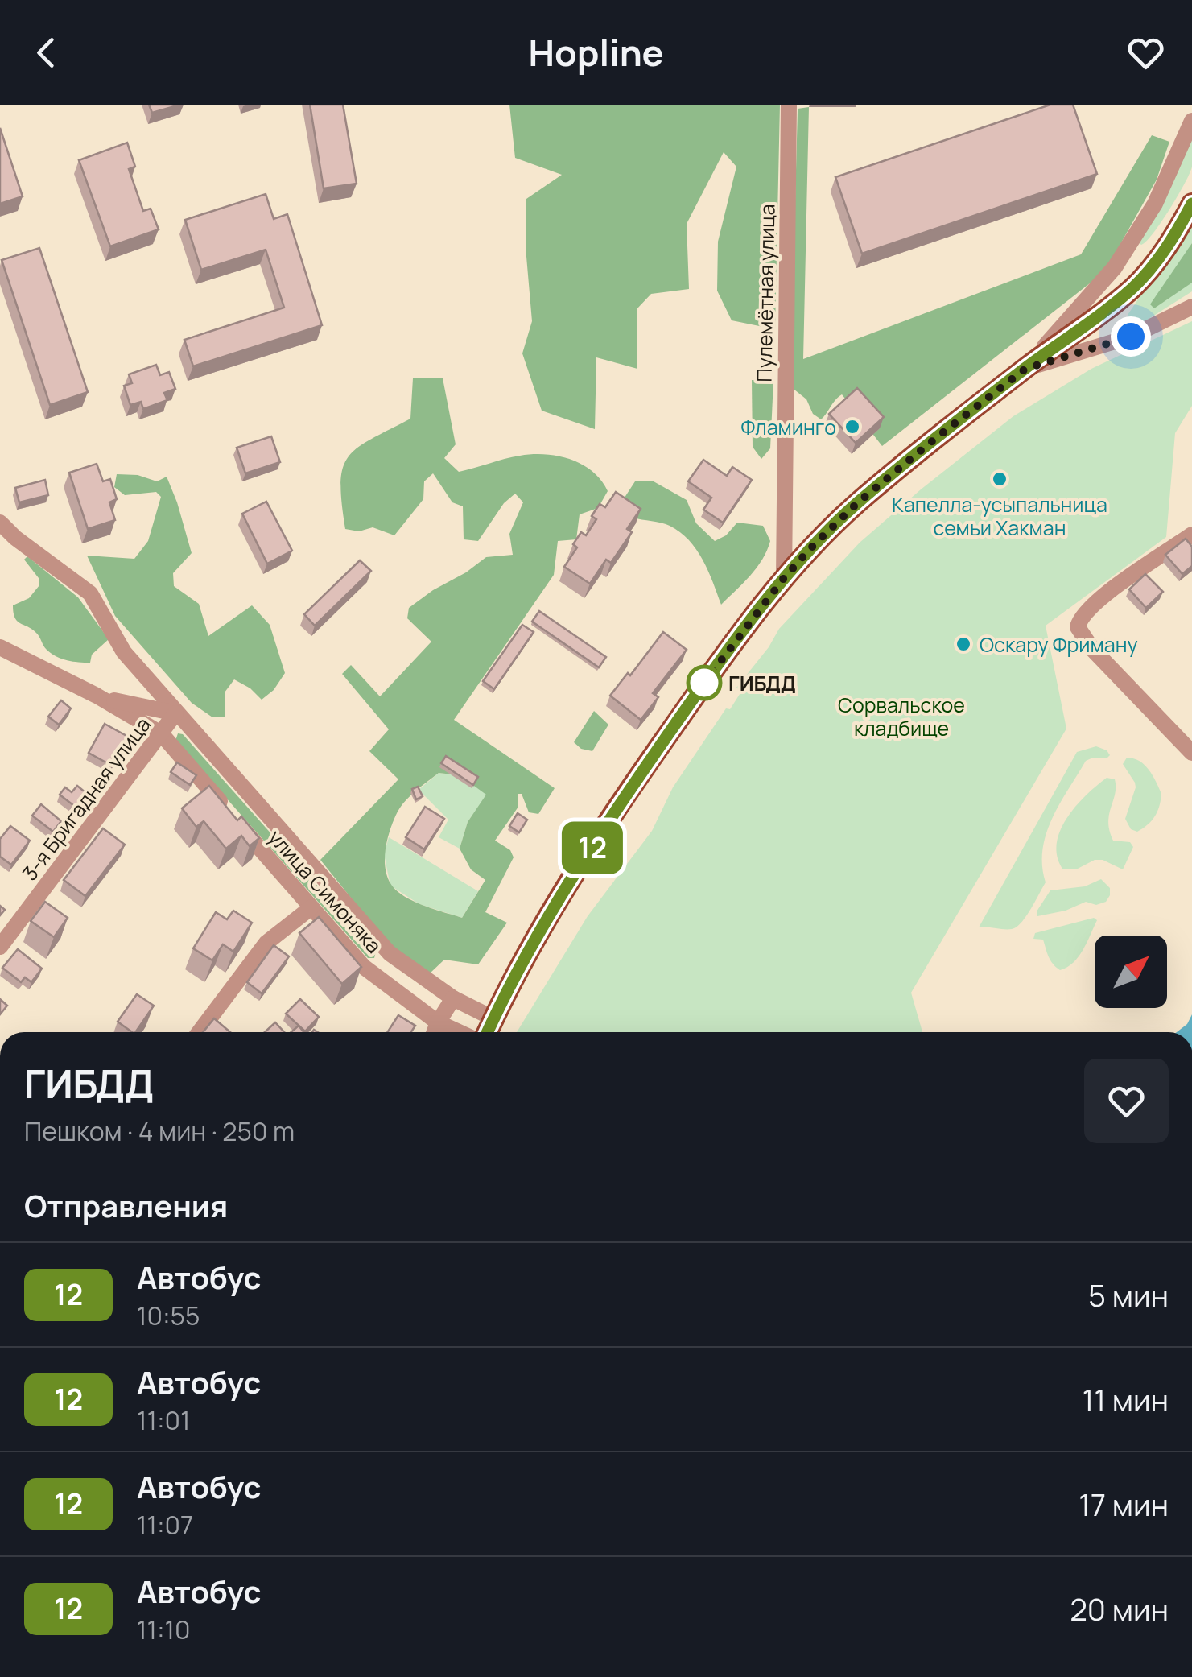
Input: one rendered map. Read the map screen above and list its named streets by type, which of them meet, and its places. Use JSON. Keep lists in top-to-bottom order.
{
  "streets": {
    "street": ["Пулемётная улица", "3-я Бригадная улица", "улица Симоняка"]
  },
  "crossings": [
    ["3-я Бригадная улица", "улица Симоняка"]
  ],
  "parks": ["Сорвальское кладбище"],
  "places": [
    "Фламинго",
    "Капелла-усыпальница семьи Хакман",
    "Оскару Фриману",
    "ГИБДД"
  ],
  "lines": ["bus line 12"],
  "north": "top right",
  "page": {
    "header": "Hopline",
    "on_map": "12",
    "heading": [
      ["ГИБДД", "Пешком · 4 мин · 250 m"],
      "Отправления"
    ],
    "list": [
      {
        "mark": "12",
        "name": "Автобус",
        "note": "10:55",
        "value": "5 мин"
      },
      {
        "mark": "12",
        "name": "Автобус",
        "note": "11:01",
        "value": "11 мин"
      },
      {
        "mark": "12",
        "name": "Автобус",
        "note": "11:07",
        "value": "17 мин"
      },
      {
        "mark": "12",
        "name": "Автобус",
        "note": "11:10",
        "value": "20 мин"
      }
    ]
  }
}
